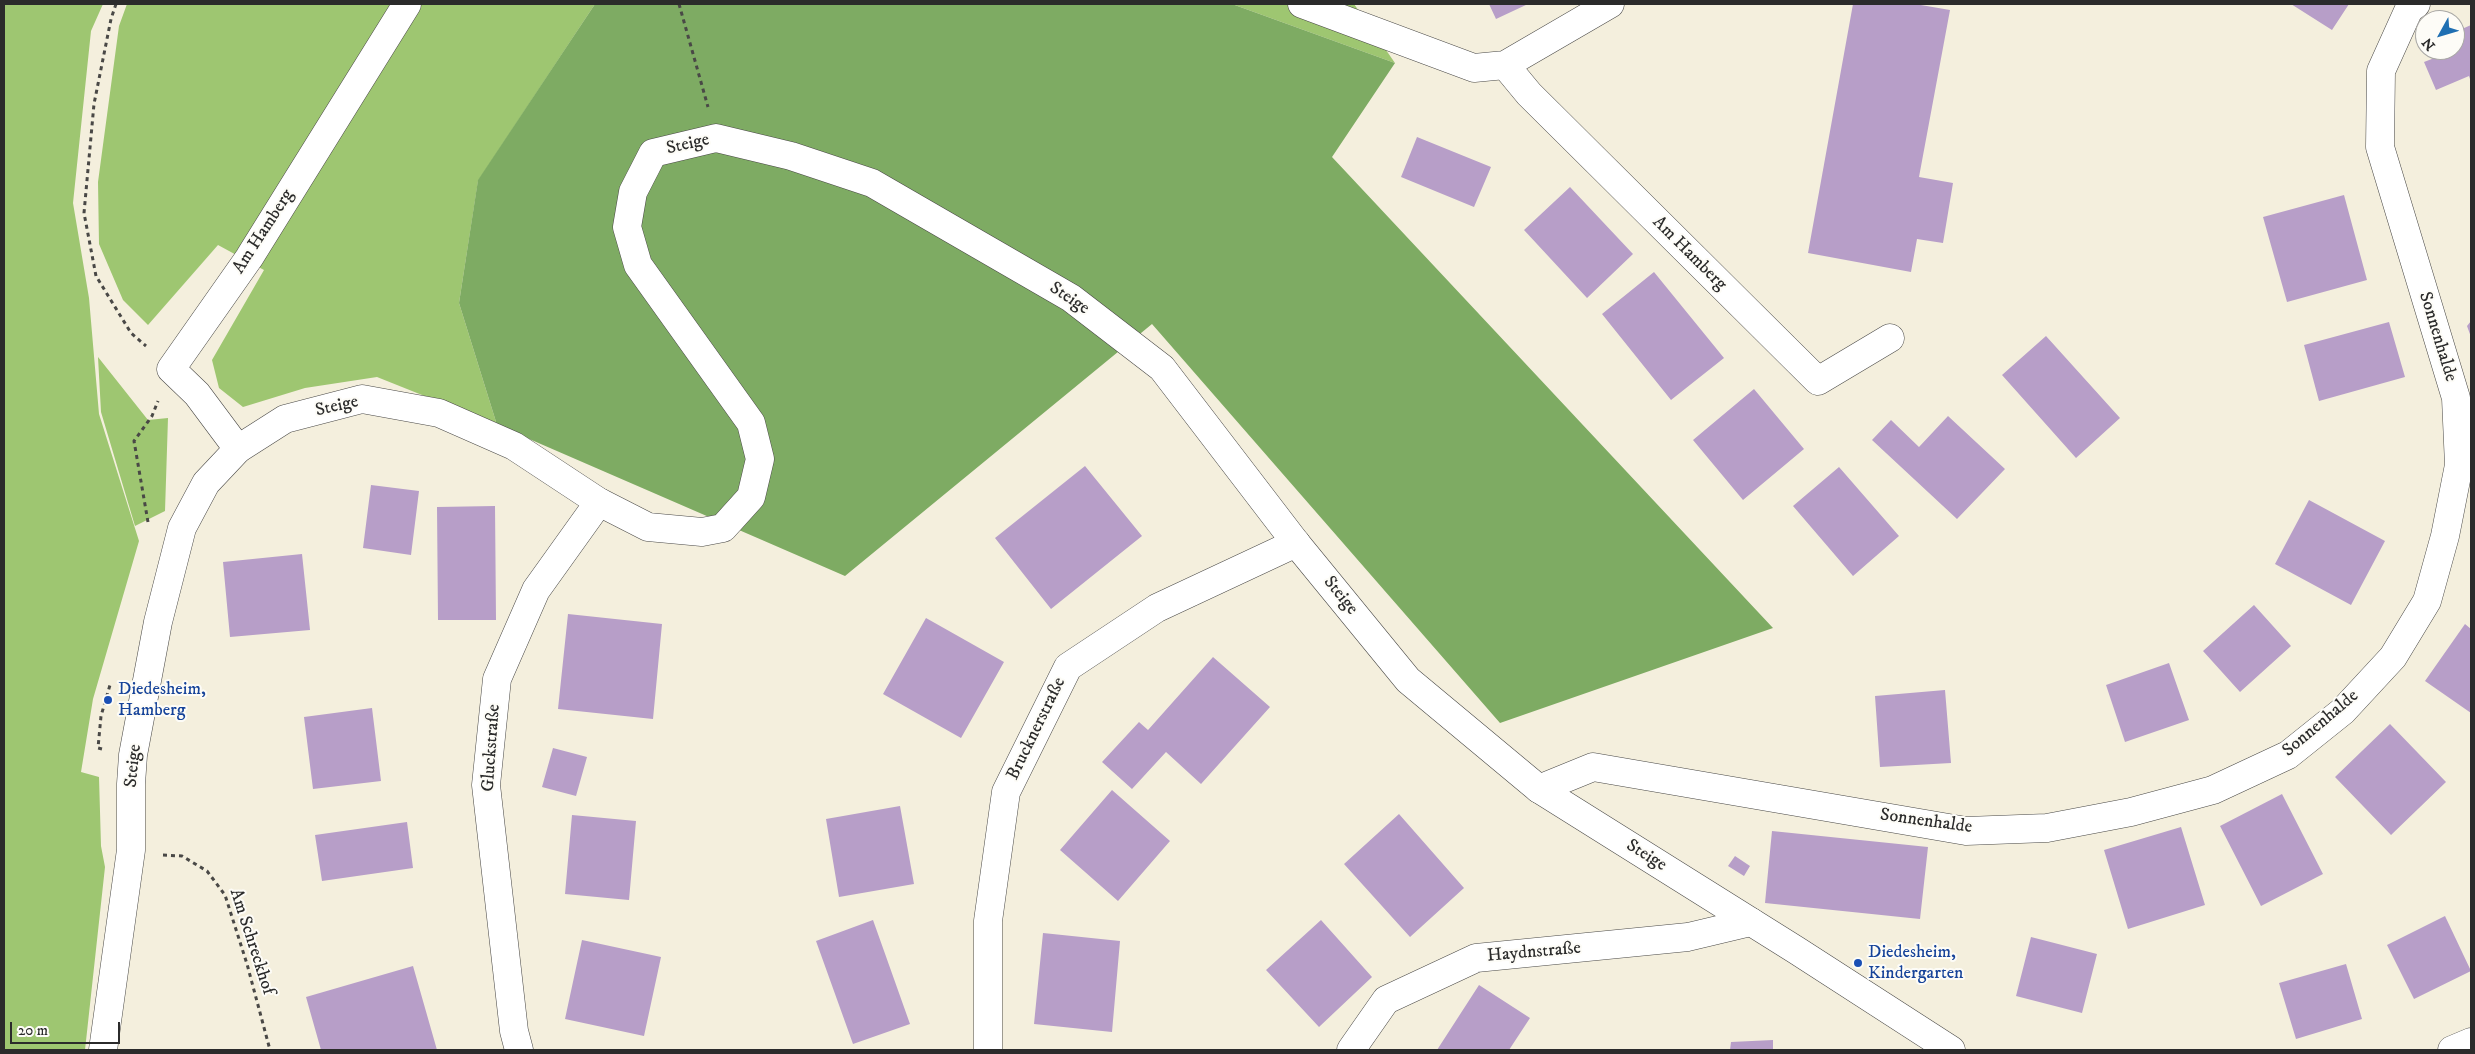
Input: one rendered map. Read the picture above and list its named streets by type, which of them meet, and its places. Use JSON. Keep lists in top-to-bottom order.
{
  "streets": {
    "street": [
      "Steige",
      "Am Hamberg",
      "Sonnenhalde",
      "Brucknerstraße",
      "Gluckstraße",
      "Haydnstraße"
    ],
    "path": ["Am Schreckhof"]
  },
  "crossings": [
    ["Steige", "Sonnenhalde"],
    ["Steige", "Brucknerstraße"],
    ["Steige", "Gluckstraße"],
    ["Steige", "Haydnstraße"]
  ],
  "places": ["Diedesheim, Hamberg", "Diedesheim, Kindergarten"],
  "scale_bar": "20 m",
  "north": "bottom left"
}
